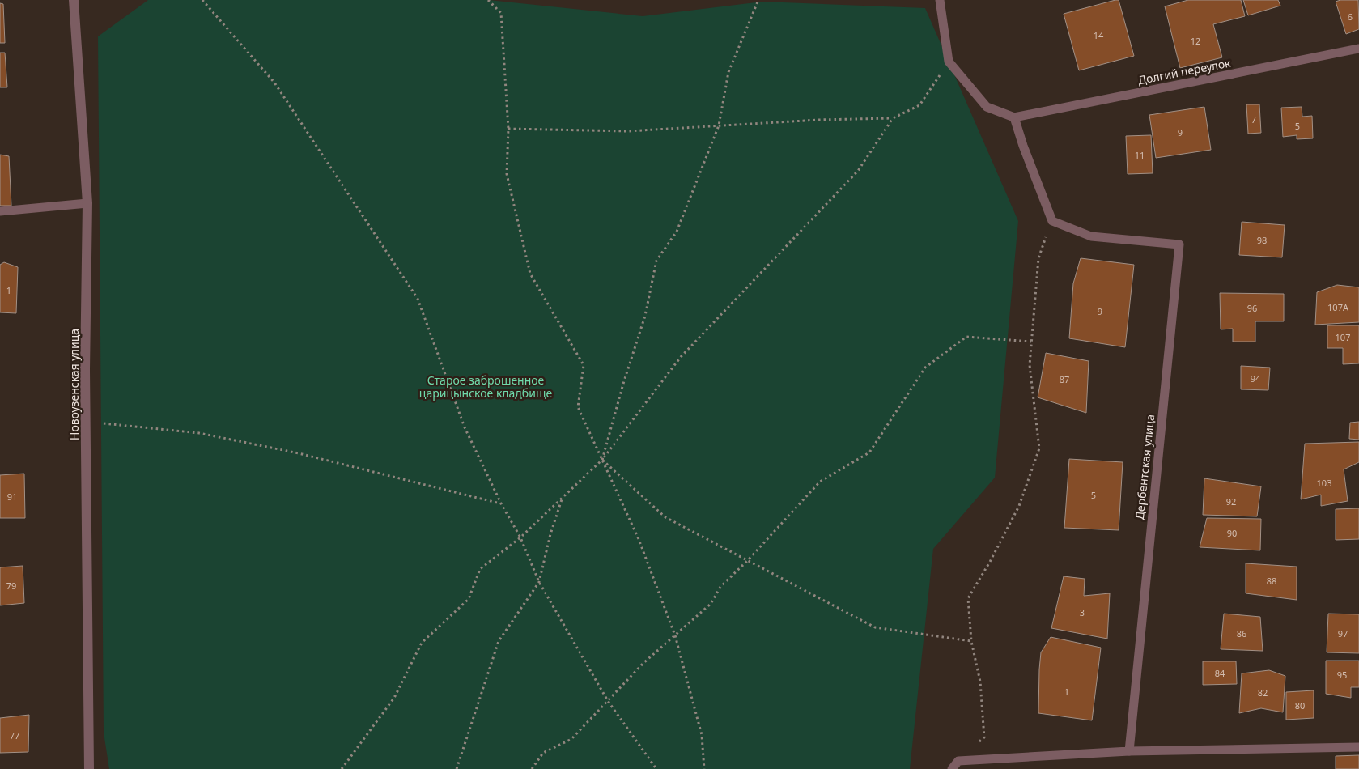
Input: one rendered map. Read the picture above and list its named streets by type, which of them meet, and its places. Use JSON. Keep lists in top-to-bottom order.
{
  "streets": {
    "street": ["Новоузенская улица"],
    "lane": ["Долгий переулок", "Дербентская улица"]
  },
  "parks": ["Старое заброшенное царицынское кладбище"],
  "house_numbers": [
    "6",
    "14",
    "12",
    "7",
    "5",
    "9",
    "11",
    "98",
    "1",
    "107А",
    "96",
    "9",
    "107",
    "94",
    "87",
    "103",
    "5",
    "91",
    "92",
    "90",
    "88",
    "79",
    "3",
    "86",
    "97",
    "84",
    "95",
    "1",
    "82",
    "80",
    "77"
  ]
}
